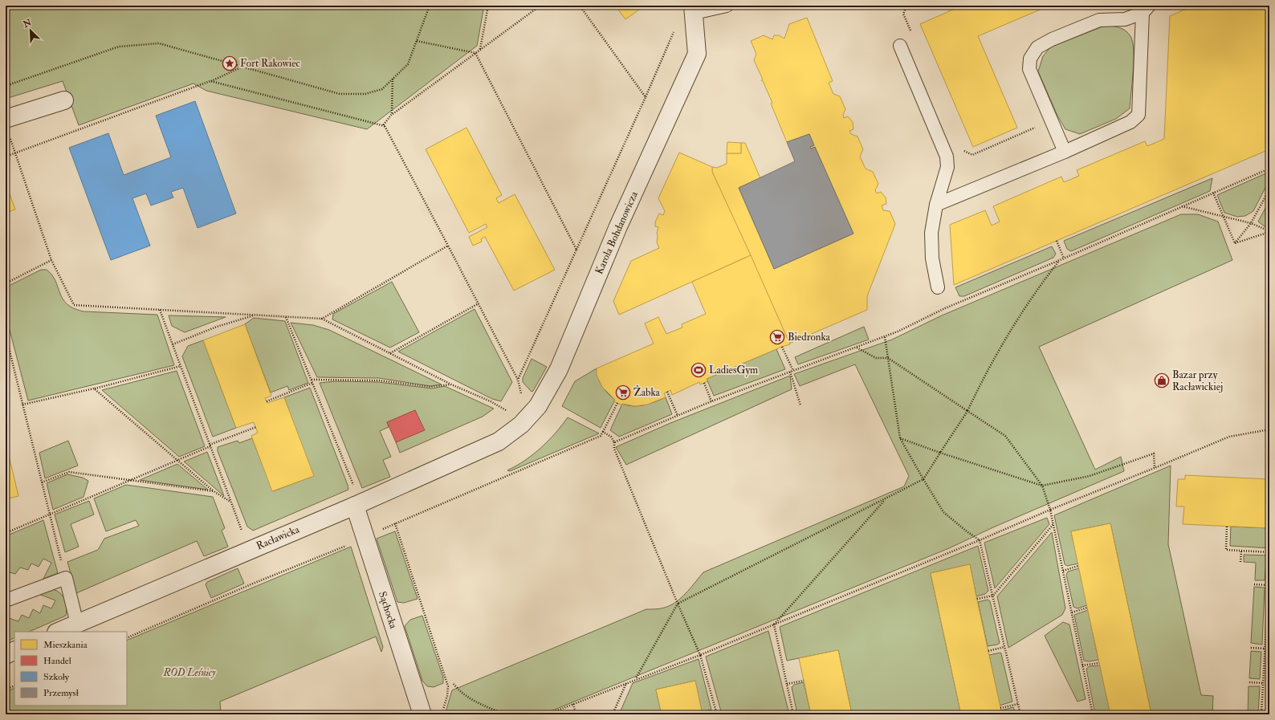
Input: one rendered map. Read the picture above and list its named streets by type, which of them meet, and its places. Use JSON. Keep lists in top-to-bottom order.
{
  "streets": {
    "street": ["Karola Bohdanowicza", "Racławicka", "Sąchocka"]
  },
  "crossings": [
    ["Karola Bohdanowicza", "Racławicka"],
    ["Racławicka", "Sąchocka"]
  ],
  "parks": ["ROD Leśnicy"],
  "places": {
    "place": ["Fort Rakowiec"],
    "supermarket": ["Biedronka", "Żabka"],
    "sports": ["LadiesGym"],
    "shop": ["Bazar przy Racławickiej"]
  },
  "legend": [
    "Mieszkania",
    "Handel",
    "Szkoły",
    "Przemysł"
  ],
  "north": "top left"
}
